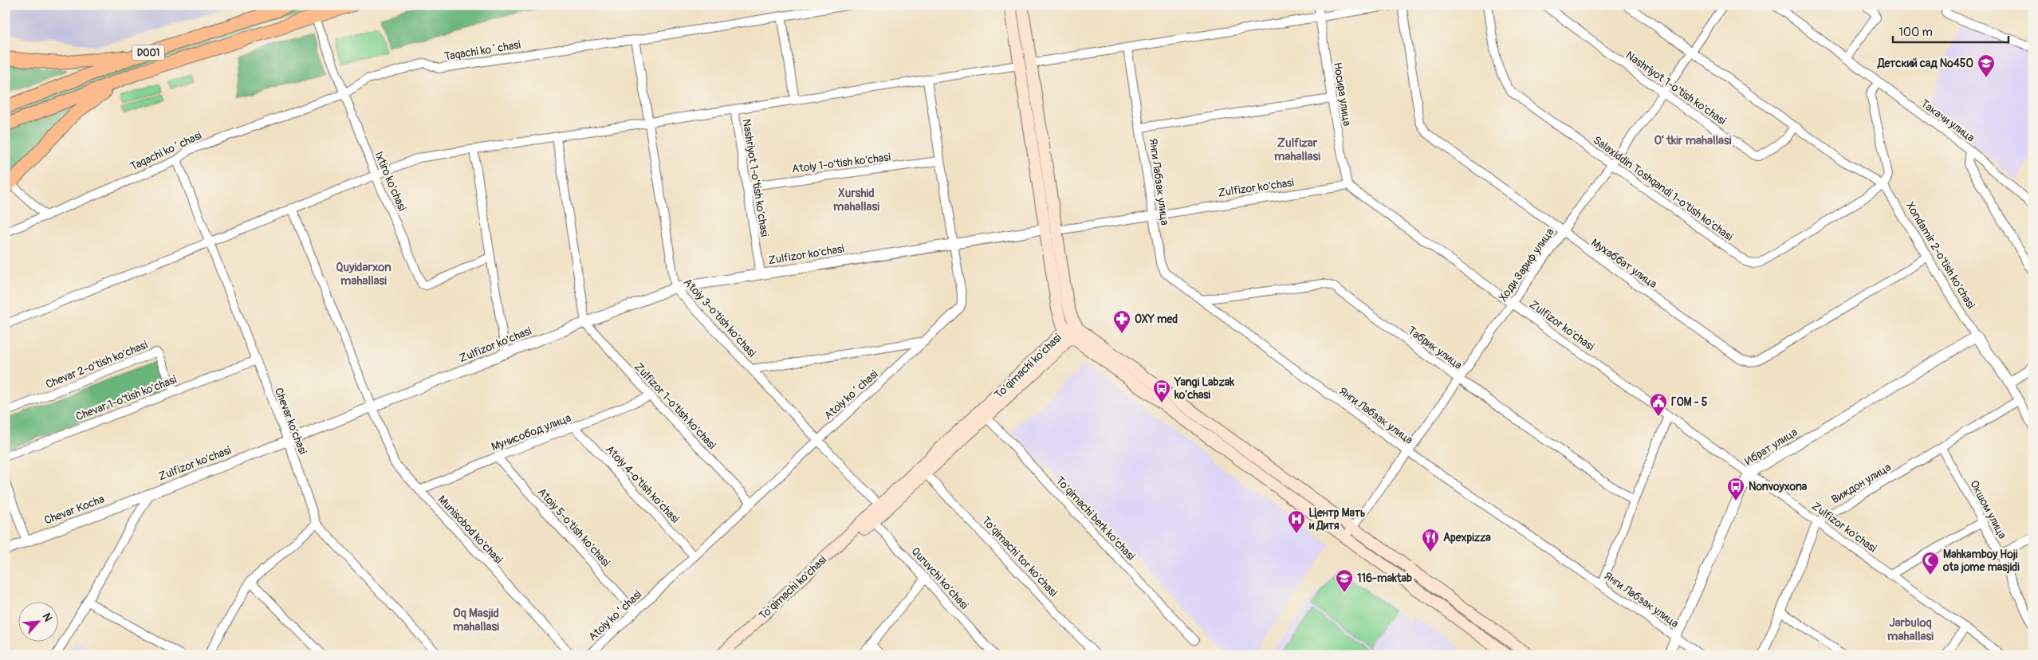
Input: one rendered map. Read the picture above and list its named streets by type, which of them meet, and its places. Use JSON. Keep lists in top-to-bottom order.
{
  "streets": {
    "highway": ["D001"],
    "main road": ["To'qimachi ko'chasi"],
    "street": [
      "Taqachi koʻchasi",
      "Nashriyot 1-o'tish ko'chasi",
      "Носира улица",
      "Такачи улица",
      "Atoiy 1-o'tish ko'chasi",
      "Ixtiro ko'chasi",
      "Янги Лабзак улица",
      "Zulfizor ko'chasi",
      "Salaxiddin Toshqandi 1-o'tish ko'chasi",
      "Xondamir 2-o'tish ko'chasi",
      "Мухаббат улица",
      "Ходи Зариф улица",
      "Atoiy 3-o'tish ko'chasi",
      "Табрик улица",
      "Chevar 2-o'tish ko'chasi",
      "Atoiy koʻchasi",
      "Chevar 1-o'tish ko'chasi",
      "Zulfizor 1-o'tish ko'chasi",
      "Chevar ko'chasi",
      "Мунисобод улица",
      "Ибрат улица",
      "Виждон улица",
      "Atoiy 4-o'tish ko'chasi",
      "Chevar Kocha",
      "Окшом улица",
      "To'qimachi berk ko'chasi",
      "Atoiy 5-o'tish ko'chasi",
      "Munisobod ko'chasi",
      "To'qimachi tor ko'chasi",
      "Quruvchi ko'chasi"
    ]
  },
  "crossings": [
    ["Taqachi koʻchasi", "Ixtiro ko'chasi"],
    ["Taqachi koʻchasi", "Atoiy 3-o'tish ko'chasi"],
    ["Taqachi koʻchasi", "Chevar ko'chasi"],
    ["D001", "Ixtiro ko'chasi"],
    ["Nashriyot 1-o'tish ko'chasi", "Atoiy 1-o'tish ko'chasi"],
    ["Nashriyot 1-o'tish ko'chasi", "Zulfizor ko'chasi"],
    ["Nashriyot 1-o'tish ko'chasi", "Ходи Зариф улица"],
    ["Носира улица", "Янги Лабзак улица"],
    ["Носира улица", "Zulfizor ko'chasi"],
    ["Atoiy 1-o'tish ko'chasi", "Atoiy koʻchasi"],
    ["Янги Лабзак улица", "Zulfizor ko'chasi"],
    ["Янги Лабзак улица", "Ходи Зариф улица"],
    ["Янги Лабзак улица", "Табрик улица"],
    ["Янги Лабзак улица", "Ибрат улица"],
    ["Zulfizor ko'chasi", "Ходи Зариф улица"],
    ["Zulfizor ko'chasi", "Atoiy 3-o'tish ko'chasi"],
    ["Zulfizor ko'chasi", "Atoiy koʻchasi"],
    ["Zulfizor ko'chasi", "Zulfizor 1-o'tish ko'chasi"],
    ["Zulfizor ko'chasi", "Chevar ko'chasi"],
    ["Zulfizor ko'chasi", "Ибрат улица"],
    ["Zulfizor ko'chasi", "Виждон улица"],
    ["Zulfizor ko'chasi", "Chevar Kocha"],
    ["Zulfizor ko'chasi", "Munisobod ko'chasi"],
    ["Salaxiddin Toshqandi 1-o'tish ko'chasi", "Xondamir 2-o'tish ko'chasi"],
    ["Salaxiddin Toshqandi 1-o'tish ko'chasi", "Ходи Зариф улица"],
    ["Xondamir 2-o'tish ko'chasi", "Мухаббат улица"],
    ["Xondamir 2-o'tish ko'chasi", "Ибрат улица"],
    ["Xondamir 2-o'tish ko'chasi", "Виждон улица"],
    ["Мухаббат улица", "Ходи Зариф улица"],
    ["Ходи Зариф улица", "Табрик улица"],
    ["Atoiy 3-o'tish ko'chasi", "To'qimachi ko'chasi"],
    ["Atoiy 3-o'tish ko'chasi", "Atoiy koʻchasi"],
    ["Chevar 2-o'tish ko'chasi", "Chevar 1-o'tish ko'chasi"],
    ["To'qimachi ko'chasi", "To'qimachi berk ko'chasi"],
    ["To'qimachi ko'chasi", "To'qimachi tor ko'chasi"],
    ["To'qimachi ko'chasi", "Quruvchi ko'chasi"],
    ["Atoiy koʻchasi", "Zulfizor 1-o'tish ko'chasi"],
    ["Atoiy koʻchasi", "Atoiy 4-o'tish ko'chasi"],
    ["Atoiy koʻchasi", "Atoiy 5-o'tish ko'chasi"],
    ["Chevar 1-o'tish ko'chasi", "Chevar ko'chasi"],
    ["Zulfizor 1-o'tish ko'chasi", "Мунисобод улица"],
    ["Мунисобод улица", "Atoiy 4-o'tish ko'chasi"],
    ["Мунисобод улица", "Atoiy 5-o'tish ko'chasi"],
    ["Мунисобод улица", "Munisobod ko'chasi"],
    ["Виждон улица", "Окшом улица"]
  ],
  "districts": [
    "Oʻtkir mahallasi",
    "Zulfizar mahallasi",
    "Xurshid mahallasi",
    "Quyidarxon mahallasi",
    "Oq Masjid mahallasi",
    "Jarbuloq mahallasi"
  ],
  "places": {
    "school or university": ["Детский сад №450", "116-maktab"],
    "pharmacy": ["OXY med"],
    "bus stop": ["Yangi Labzak ko'chasi", "Nonvoyxona"],
    "public building": ["ГОМ - 5"],
    "hospital": ["Центр Мать и Дитя"],
    "restaurant": ["Apexpizza"],
    "mosque": ["Mahkamboy Hoji ota jome masjidi"]
  },
  "scale_bar": "100 m",
  "north": "top right"
}
